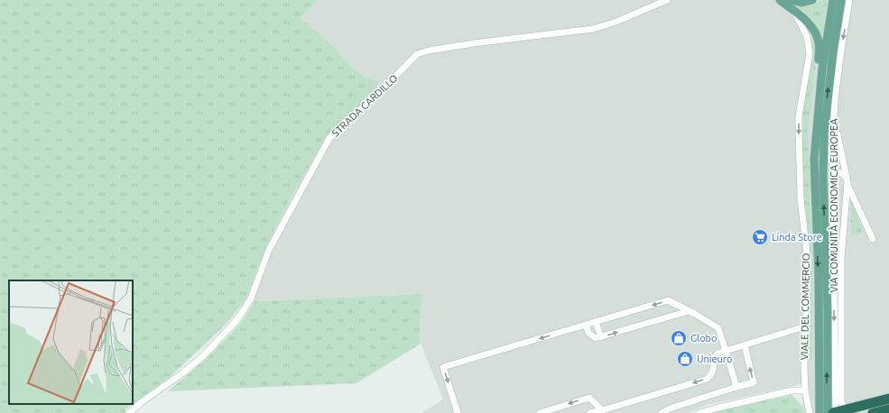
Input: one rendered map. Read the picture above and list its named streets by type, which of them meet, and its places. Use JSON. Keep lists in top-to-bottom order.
{
  "streets": {
    "street": ["STRADA CARDILLO", "VIA COMUNITÀ ECONOMICA EUROPEA", "VIALE DEL COMMERCIO"]
  },
  "places": {
    "supermarket": ["Linda Store"],
    "shop": ["Globo", "Unieuro"]
  }
}
